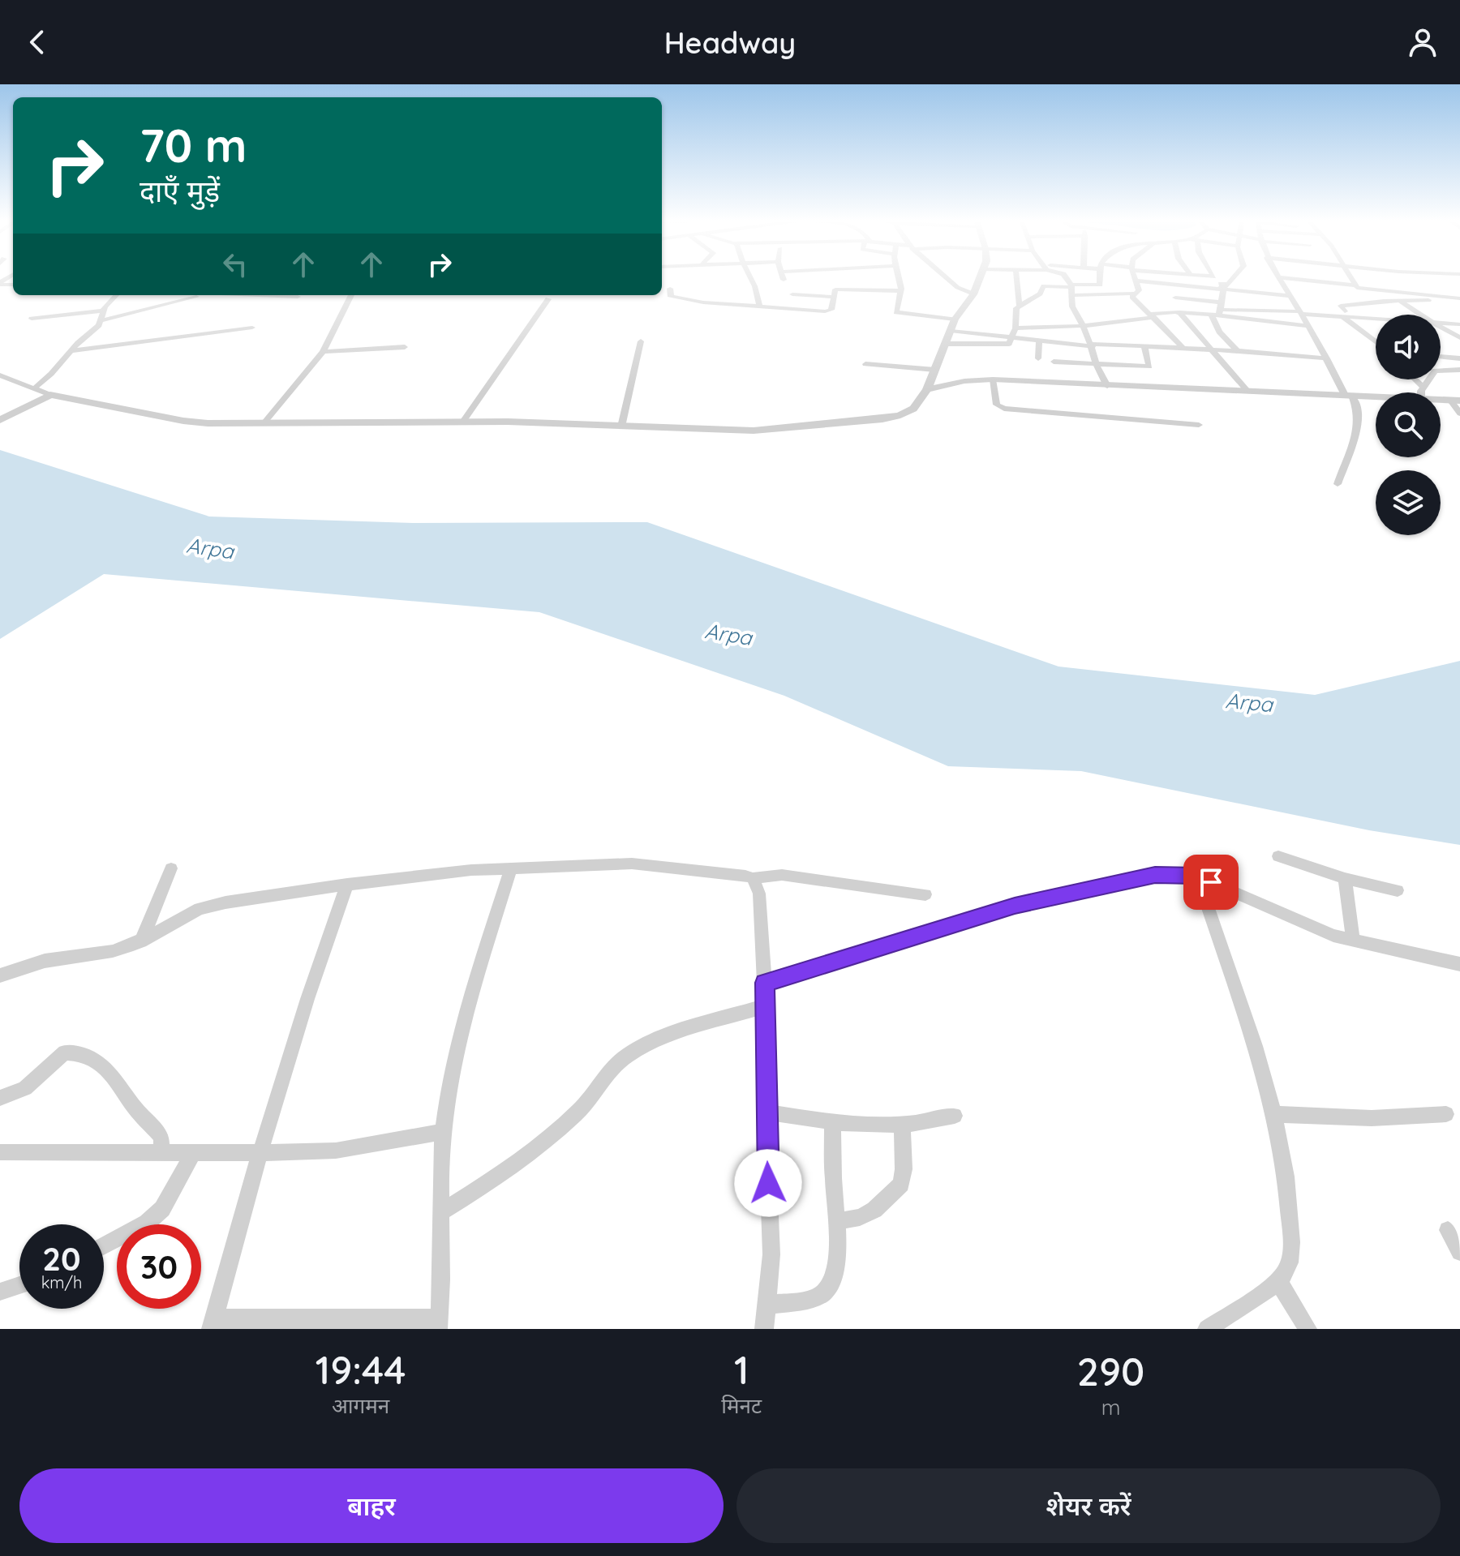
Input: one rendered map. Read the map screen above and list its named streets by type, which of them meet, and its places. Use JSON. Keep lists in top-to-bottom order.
{
  "water": ["Arpa"],
  "page": {
    "header": "Headway",
    "turn": ["70 m", "दाएँ मुड़ें"],
    "speed": "20 km/h",
    "limit": "30",
    "eta": [
      "19:44",
      "आगमन",
      "1",
      "मिनट",
      "290",
      "m"
    ],
    "buttons": ["बाहर", "शेयर करें"]
  }
}
